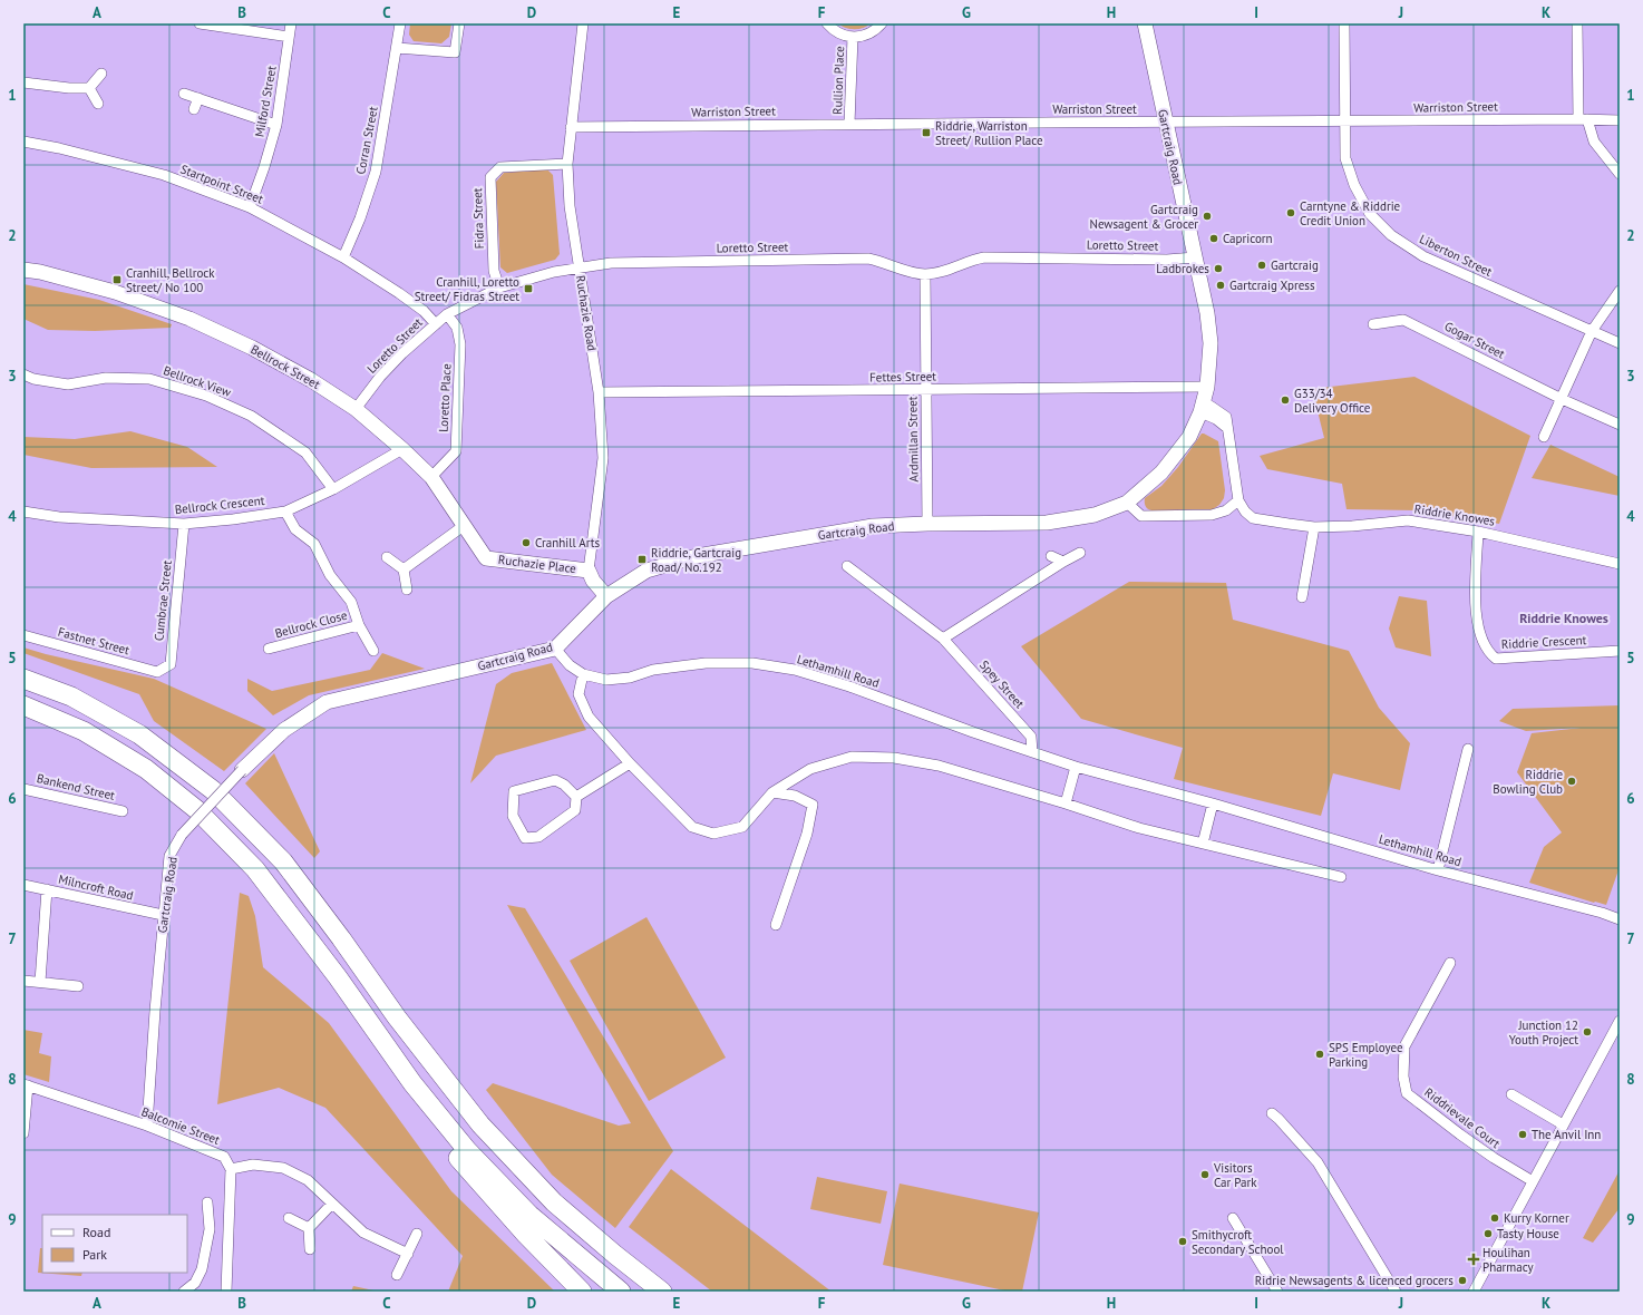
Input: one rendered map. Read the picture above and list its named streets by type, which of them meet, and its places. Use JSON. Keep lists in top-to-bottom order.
{
  "streets": {
    "street": [
      "Rullion Place",
      "Milford Street",
      "Warriston Street",
      "Corran Street",
      "Gartcraig Road",
      "Startpoint Street",
      "Fidra Street",
      "Loretto Street",
      "Liberton Street",
      "Ruchazie Road",
      "Gogar Street",
      "Bellrock Street",
      "Fettes Street",
      "Bellrock View",
      "Loretto Place",
      "Ardmillan Street",
      "Bellrock Crescent",
      "Riddrie Knowes",
      "Ruchazie Place",
      "Cumbrae Street",
      "Bellrock Close",
      "Fastnet Street",
      "Riddrie Crescent",
      "Lethamhill Road",
      "Spey Street",
      "Bankend Street",
      "Milncroft Road",
      "Riddrievale Court",
      "Balcomie Street"
    ]
  },
  "crossings": [
    ["Rullion Place", "Warriston Street"],
    ["Milford Street", "Startpoint Street"],
    ["Warriston Street", "Gartcraig Road"],
    ["Warriston Street", "Liberton Street"],
    ["Warriston Street", "Ruchazie Road"],
    ["Corran Street", "Startpoint Street"],
    ["Gartcraig Road", "Loretto Street"],
    ["Gartcraig Road", "Fettes Street"],
    ["Gartcraig Road", "Ardmillan Street"],
    ["Gartcraig Road", "Lethamhill Road"],
    ["Gartcraig Road", "Milncroft Road"],
    ["Gartcraig Road", "Balcomie Street"],
    ["Startpoint Street", "Loretto Street"],
    ["Fidra Street", "Loretto Street"],
    ["Fidra Street", "Ruchazie Road"],
    ["Loretto Street", "Ruchazie Road"],
    ["Loretto Street", "Bellrock Street"],
    ["Loretto Street", "Loretto Place"],
    ["Loretto Street", "Ardmillan Street"],
    ["Ruchazie Road", "Fettes Street"],
    ["Ruchazie Road", "Ruchazie Place"],
    ["Bellrock Street", "Loretto Place"],
    ["Bellrock Street", "Bellrock Crescent"],
    ["Bellrock Street", "Ruchazie Place"],
    ["Fettes Street", "Ardmillan Street"],
    ["Bellrock View", "Bellrock Crescent"],
    ["Bellrock Crescent", "Cumbrae Street"],
    ["Bellrock Crescent", "Bellrock Close"],
    ["Riddrie Knowes", "Riddrie Crescent"],
    ["Cumbrae Street", "Fastnet Street"],
    ["Lethamhill Road", "Spey Street"]
  ],
  "districts": ["Riddrie Knowes"],
  "places": {
    "transit": [
      "Riddrie, Warriston Street/ Rullion Place",
      "Cranhill, Bellrock Street/ No 100",
      "Cranhill, Loretto Street/ Fidras Street",
      "Riddrie, Gartcraig Road/ No.192"
    ],
    "other": [
      "Carntyne & Riddrie Credit Union",
      "Gartcraig Newsagent & Grocer",
      "Capricorn",
      "Gartcraig",
      "Ladbrokes",
      "Gartcraig Xpress",
      "G33/34 Delivery Office",
      "Cranhill Arts",
      "Riddrie Bowling Club",
      "Junction 12 Youth Project",
      "SPS Employee Parking",
      "The Anvil Inn",
      "Visitors Car Park",
      "Kurry Korner",
      "Tasty House",
      "Smithycroft Secondary School",
      "Ridrie Newsagents & licenced grocers"
    ],
    "health": ["Houlihan Pharmacy"]
  },
  "legend": ["Road", "Park"],
  "grid": {
    "columns": [
      "A",
      "B",
      "C",
      "D",
      "E",
      "F",
      "G",
      "H",
      "I",
      "J",
      "K"
    ],
    "rows": [
      "1",
      "2",
      "3",
      "4",
      "5",
      "6",
      "7",
      "8",
      "9"
    ]
  }
}
